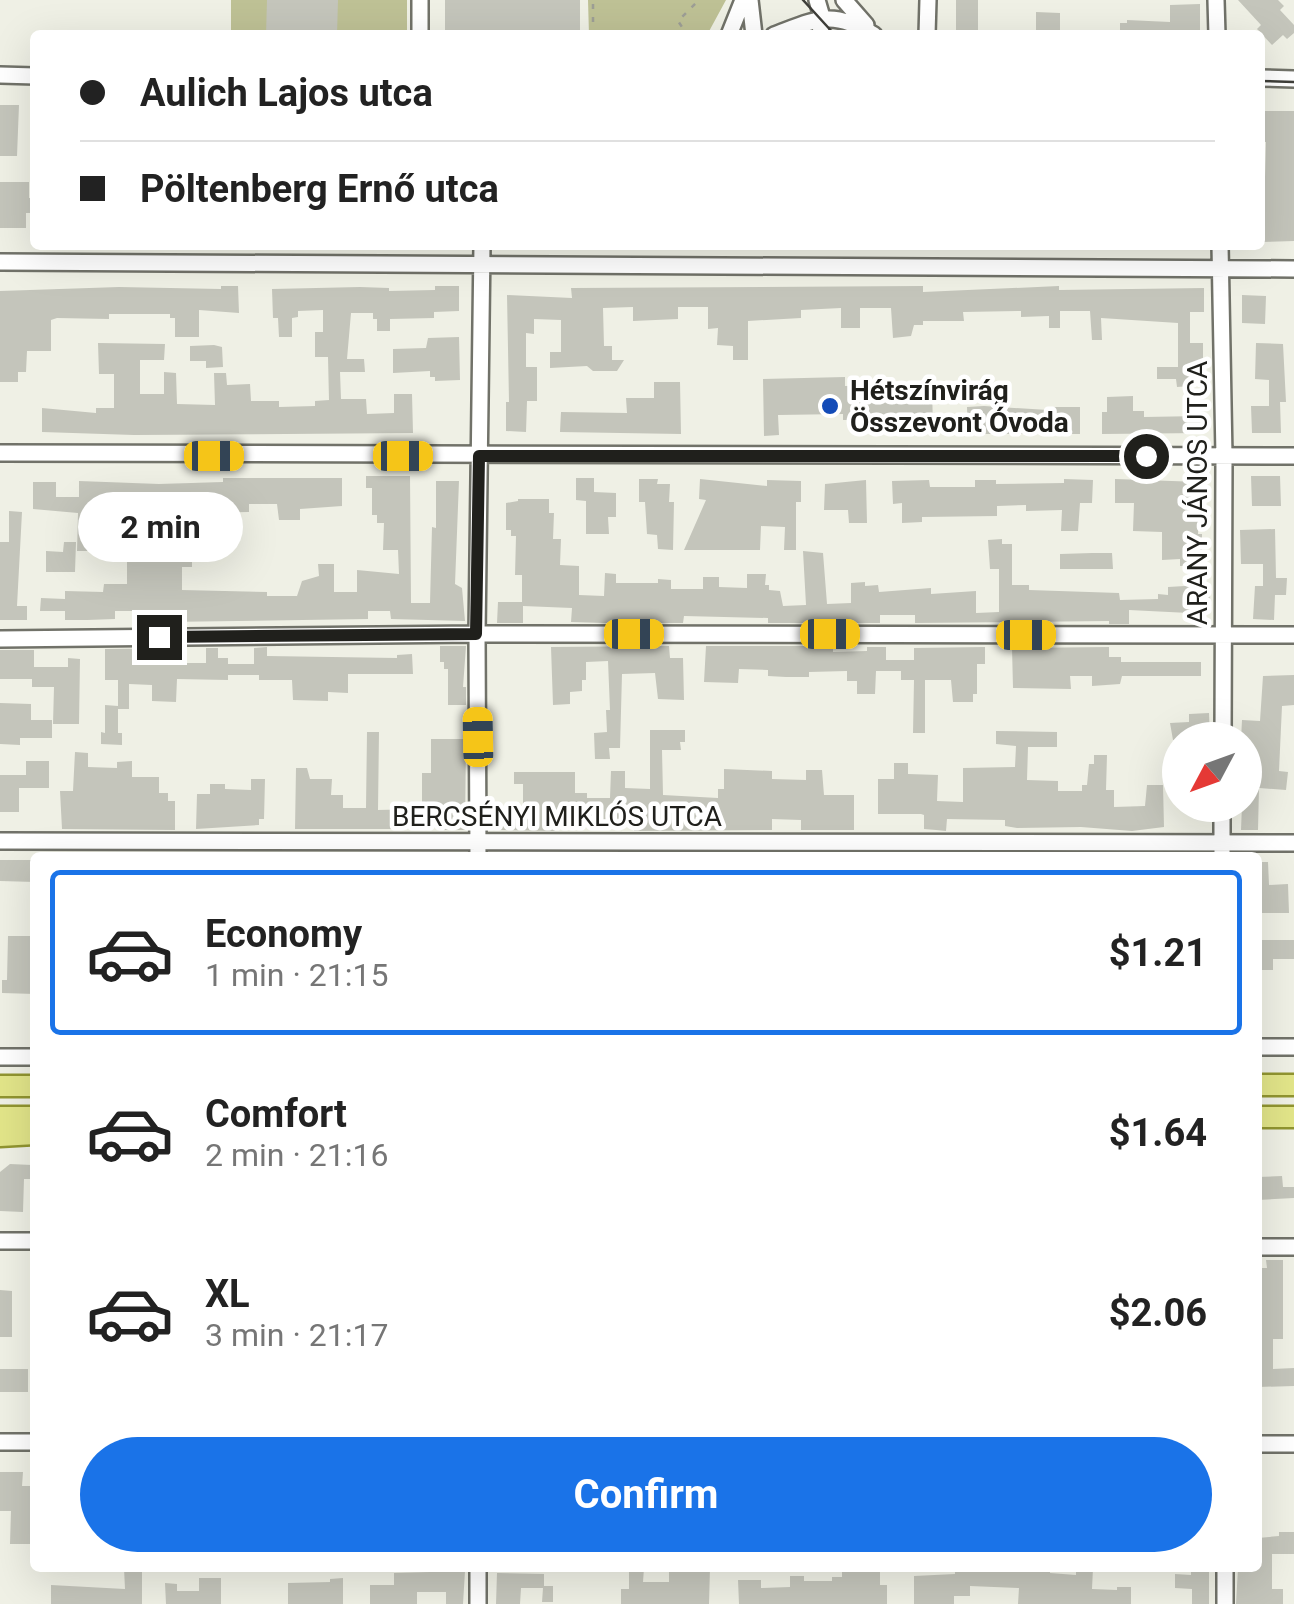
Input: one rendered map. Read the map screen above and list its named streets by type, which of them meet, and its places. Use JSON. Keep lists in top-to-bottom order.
{
  "streets": {
    "street": ["ARANY JÁNOS UTCA", "BERCSÉNYI MIKLÓS UTCA"]
  },
  "places": ["Hétszínvirág Összevont Óvoda"],
  "north": "bottom left",
  "page": {
    "banner": ["Aulich Lajos utca", "Pöltenberg Ernő utca"],
    "bubble": "2 min",
    "list": [
      {
        "name": "Economy",
        "note": "1 min · 21:15",
        "value": "$1.21"
      },
      {
        "name": "Comfort",
        "note": "2 min · 21:16",
        "value": "$1.64"
      },
      {
        "name": "XL",
        "note": "3 min · 21:17",
        "value": "$2.06"
      }
    ],
    "buttons": "Confirm"
  }
}
